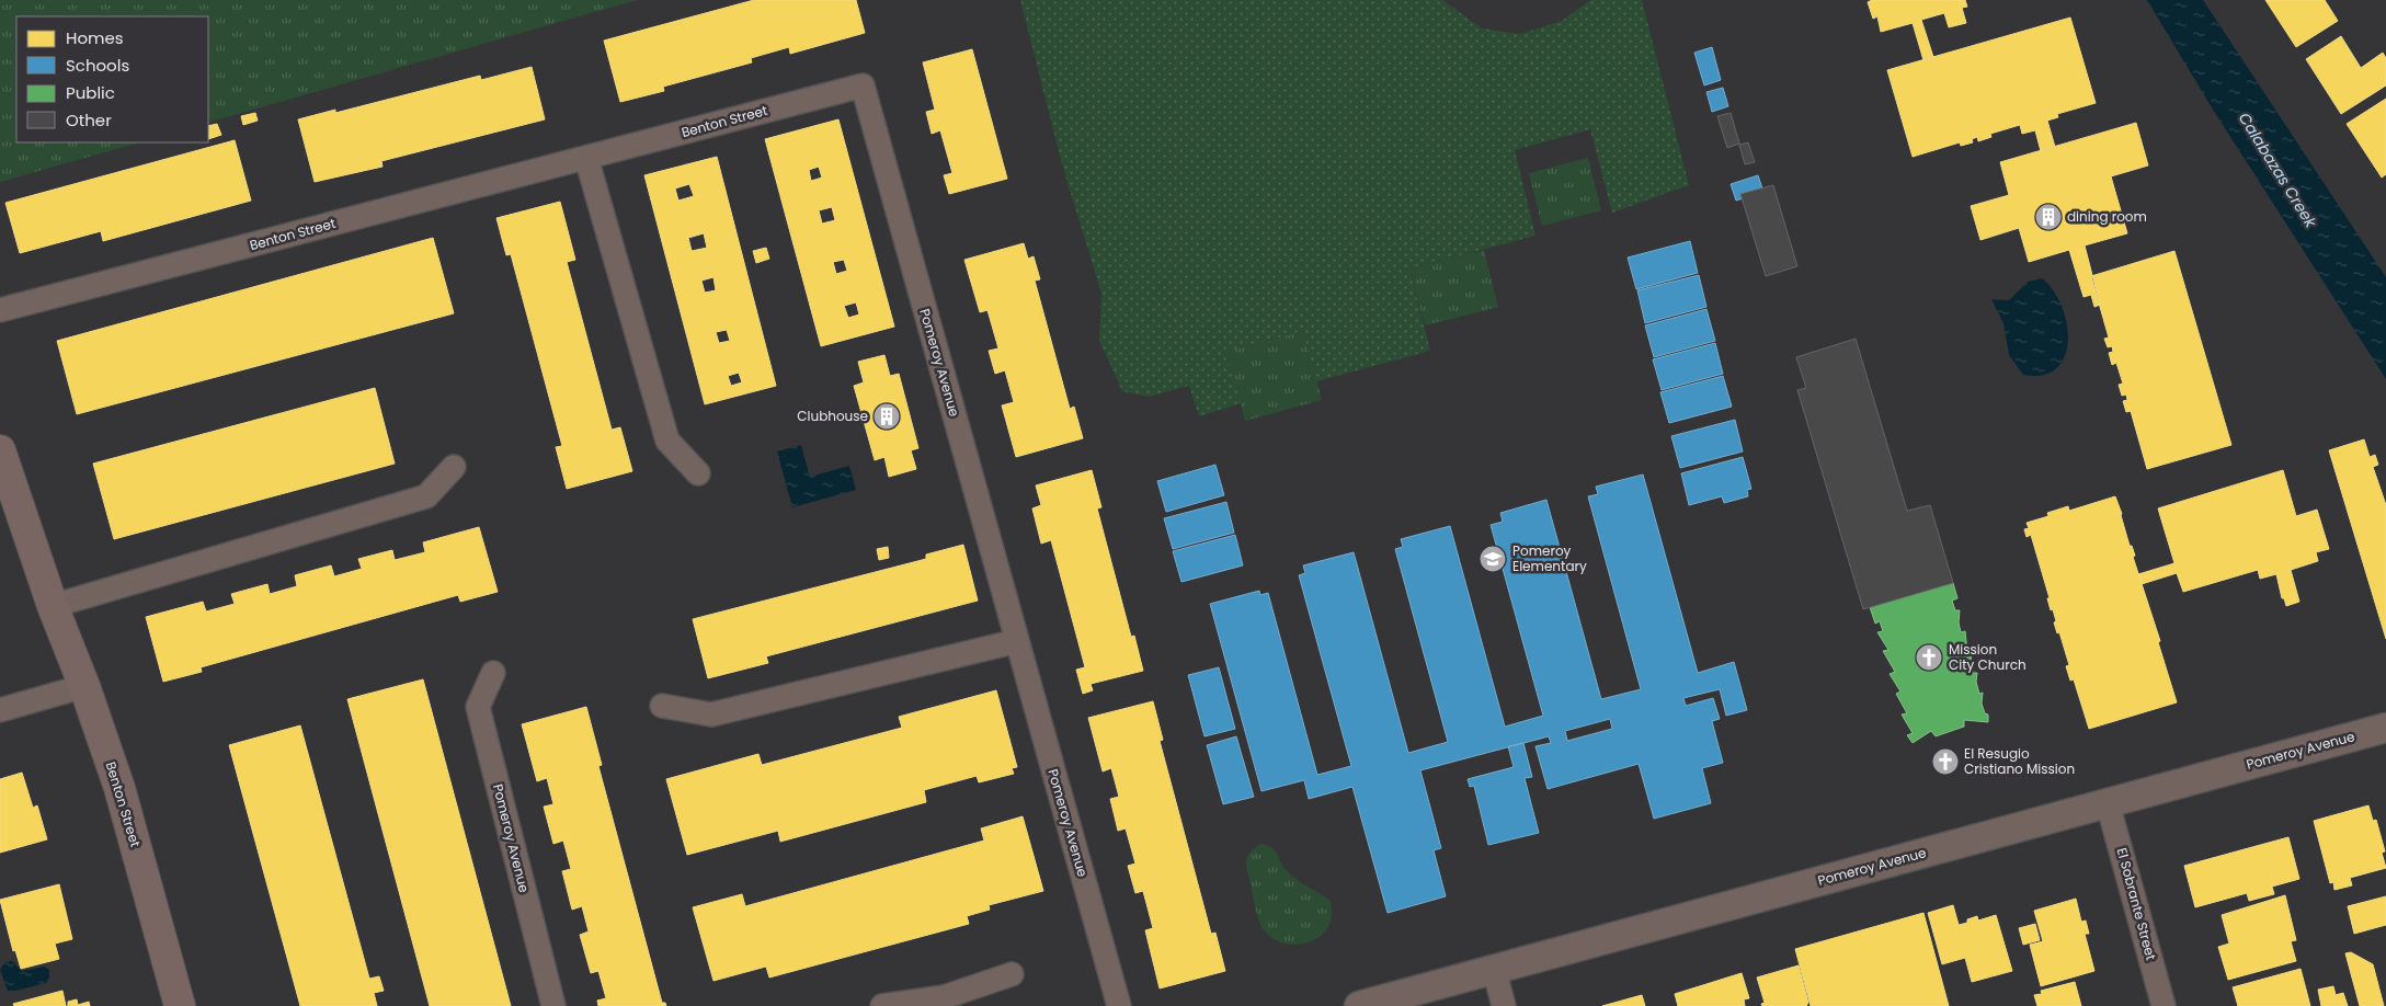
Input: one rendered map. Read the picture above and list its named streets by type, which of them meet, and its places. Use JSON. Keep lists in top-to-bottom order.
{
  "streets": {
    "main road": ["Benton Street"],
    "street": ["Pomeroy Avenue", "El Sobrante Street"]
  },
  "crossings": [
    ["Benton Street", "Pomeroy Avenue"],
    ["Pomeroy Avenue", "El Sobrante Street"]
  ],
  "water": ["Calabazas Creek"],
  "places": {
    "building": ["dining room", "Clubhouse"],
    "school or university": ["Pomeroy Elementary"],
    "church": ["Mission City Church", "El Resugio Cristiano Mission"]
  },
  "legend": [
    "Homes",
    "Schools",
    "Public",
    "Other"
  ]
}
